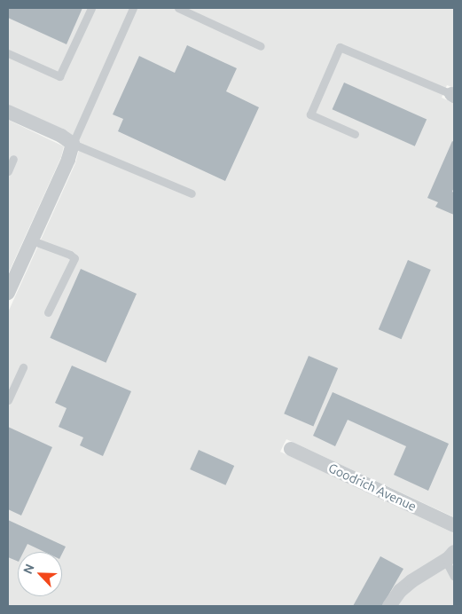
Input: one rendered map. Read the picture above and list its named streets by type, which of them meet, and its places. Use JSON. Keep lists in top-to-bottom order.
{
  "streets": {
    "street": ["Goodrich Avenue"]
  },
  "north": "top left"
}
